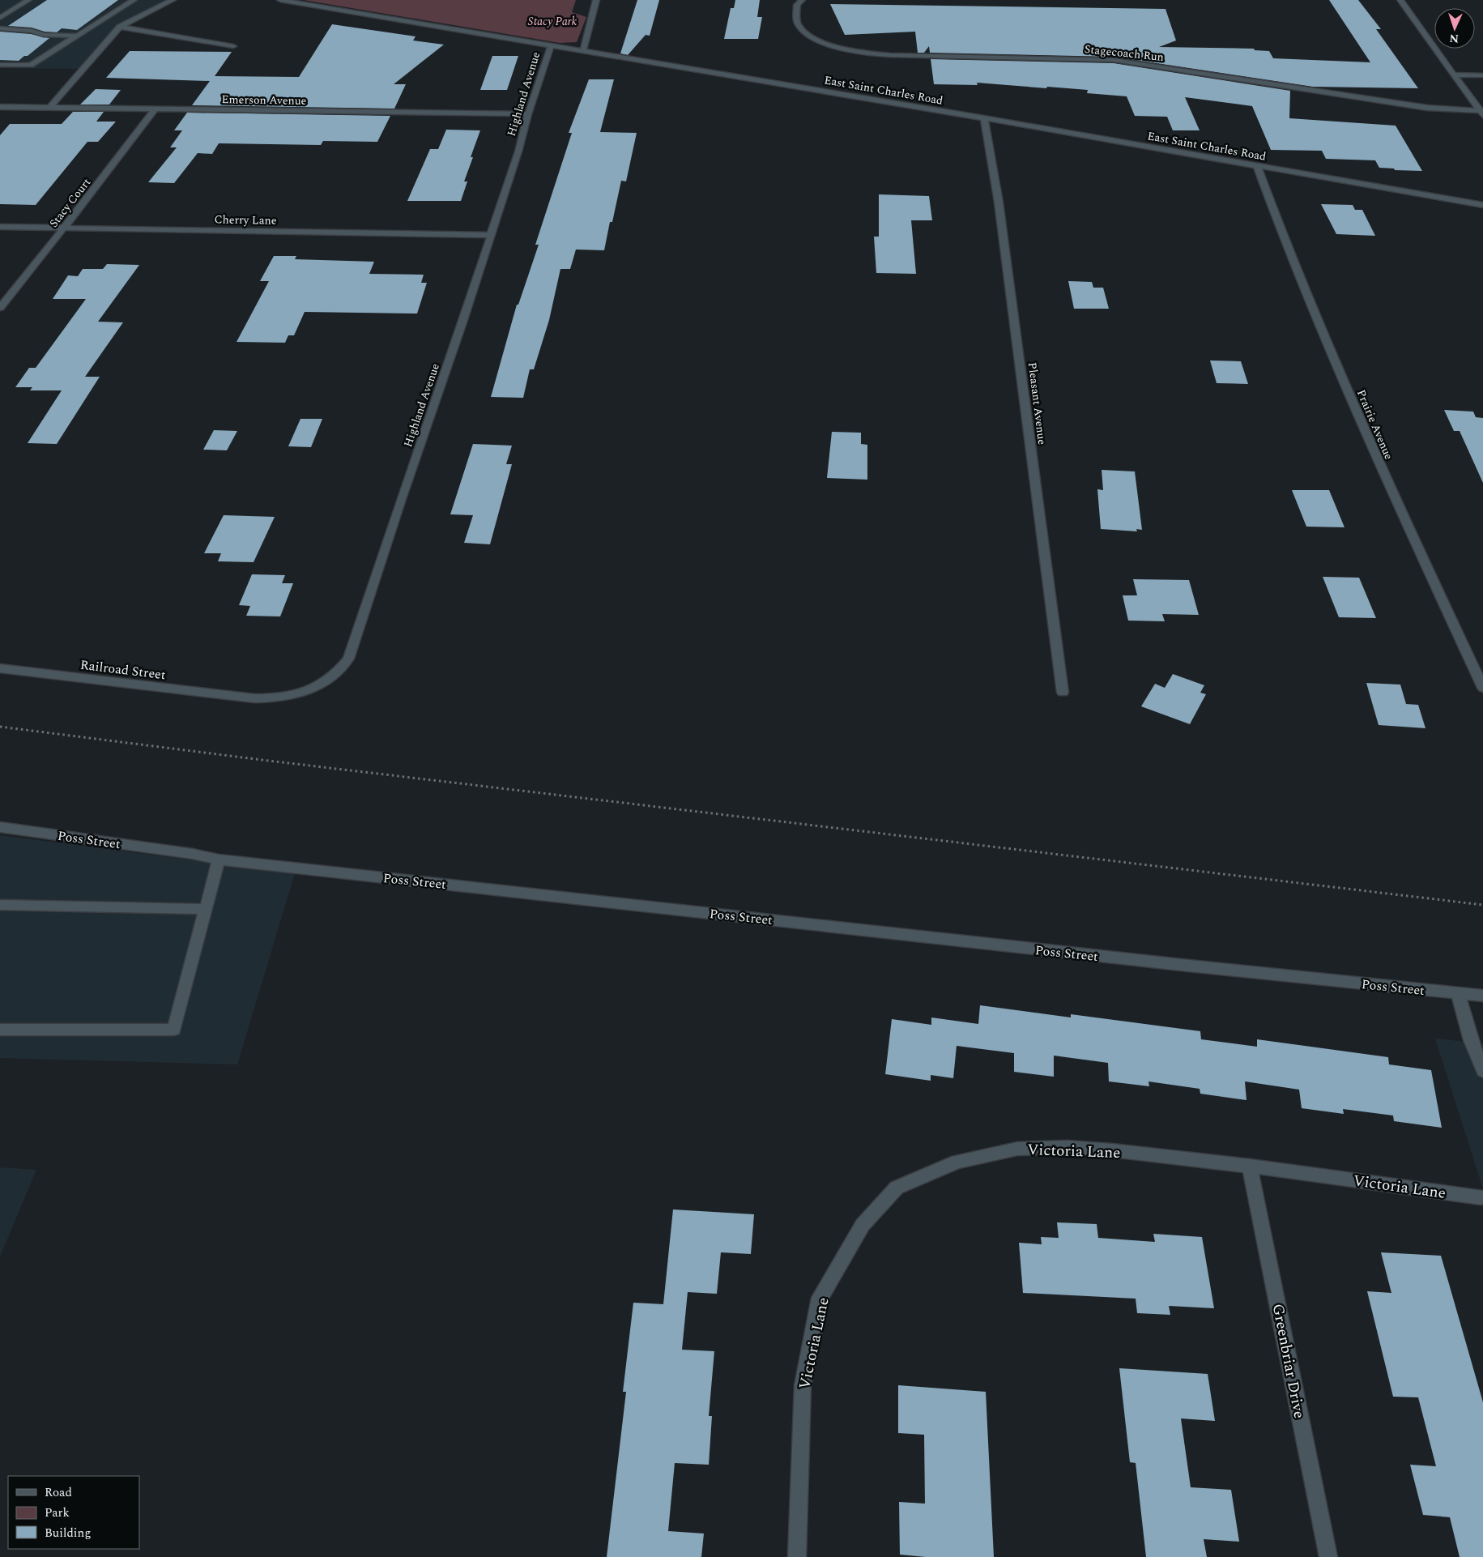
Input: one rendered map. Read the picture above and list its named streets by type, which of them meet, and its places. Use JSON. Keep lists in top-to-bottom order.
{
  "streets": {
    "street": [
      "Stagecoach Run",
      "East Saint Charles Road",
      "Highland Avenue",
      "Emerson Avenue",
      "Stacy Court",
      "Cherry Lane",
      "Pleasant Avenue",
      "Prairie Avenue",
      "Railroad Street",
      "Poss Street",
      "Victoria Lane",
      "Greenbriar Drive"
    ]
  },
  "crossings": [
    ["East Saint Charles Road", "Highland Avenue"],
    ["East Saint Charles Road", "Pleasant Avenue"],
    ["East Saint Charles Road", "Prairie Avenue"],
    ["Highland Avenue", "Emerson Avenue"],
    ["Highland Avenue", "Cherry Lane"],
    ["Highland Avenue", "Railroad Street"],
    ["Emerson Avenue", "Stacy Court"],
    ["Stacy Court", "Cherry Lane"],
    ["Victoria Lane", "Greenbriar Drive"]
  ],
  "parks": ["Stacy Park"],
  "legend": ["Road", "Park", "Building"],
  "north": "bottom"
}
